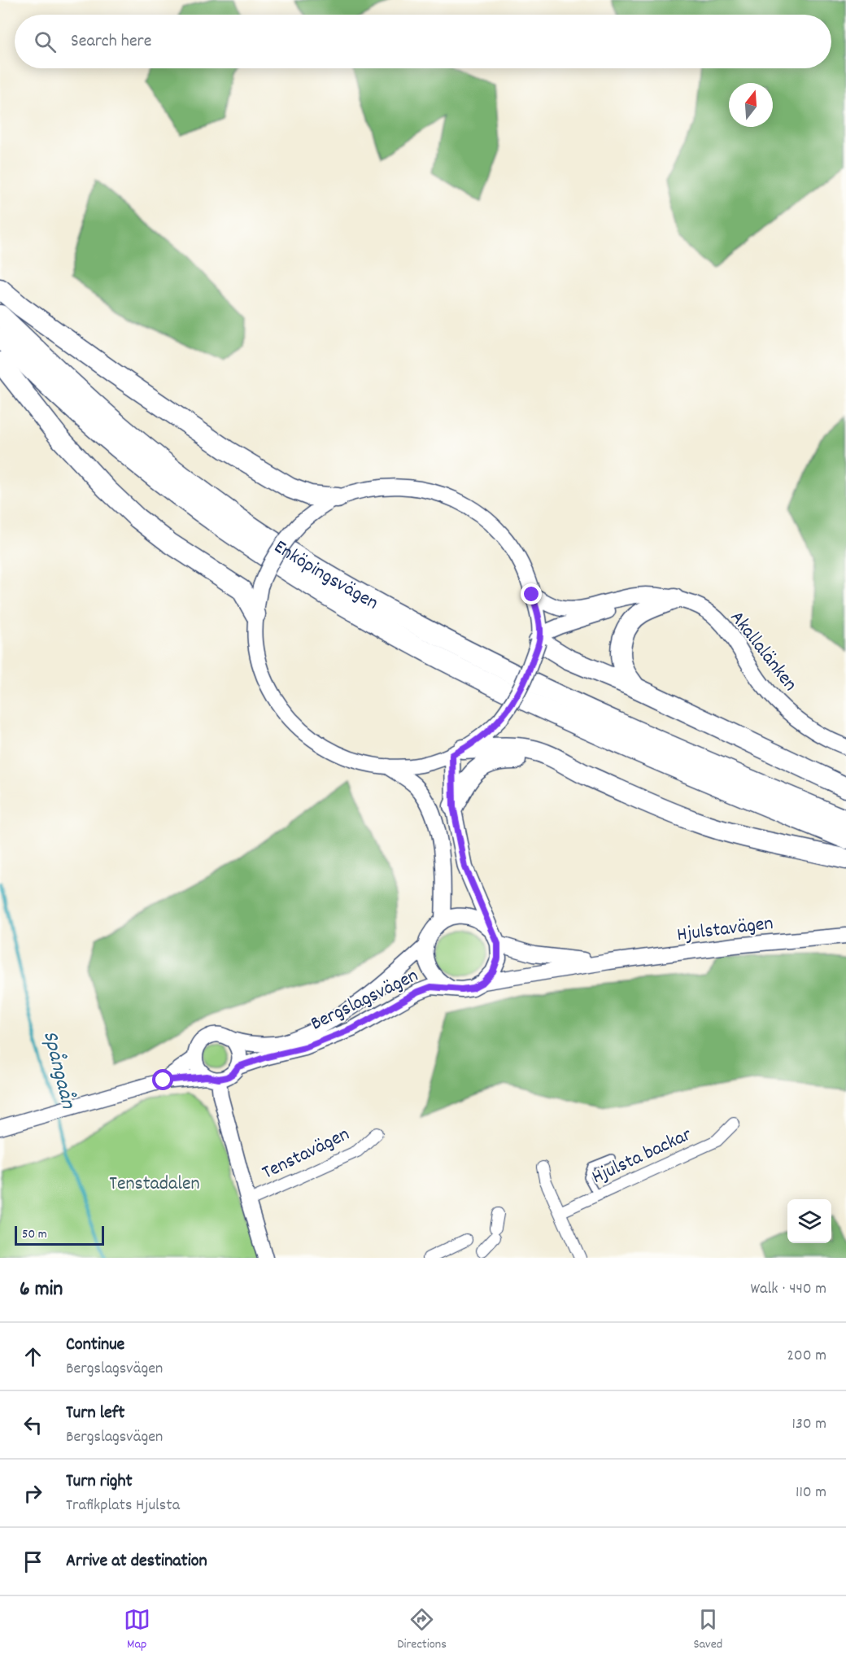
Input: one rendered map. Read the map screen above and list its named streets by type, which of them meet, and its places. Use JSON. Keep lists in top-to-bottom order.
{
  "streets": {
    "highway": ["Enköpingsvägen"],
    "main road": [
      "Akallalänken",
      "Hjulstavägen",
      "Bergslagsvägen",
      "Tenstavägen"
    ],
    "street": ["Hjulsta backar"]
  },
  "crossings": [
    ["Hjulstavägen", "Bergslagsvägen"],
    ["Bergslagsvägen", "Tenstavägen"]
  ],
  "water": ["Spångaån"],
  "parks": ["Tenstadalen"],
  "scale_bar": "50 m",
  "north": "top",
  "page": {
    "search": "Search here",
    "scale": "50 m",
    "heading": ["6 min", "Walk · 440 m"],
    "list": [
      ["Continue", "Bergslagsvägen", "200 m"],
      ["Turn left", "Bergslagsvägen", "130 m"],
      ["Turn right", "Trafikplats Hjulsta", "110 m"],
      "Arrive at destination"
    ],
    "nav": ["Map", "Directions", "Saved"]
  }
}
